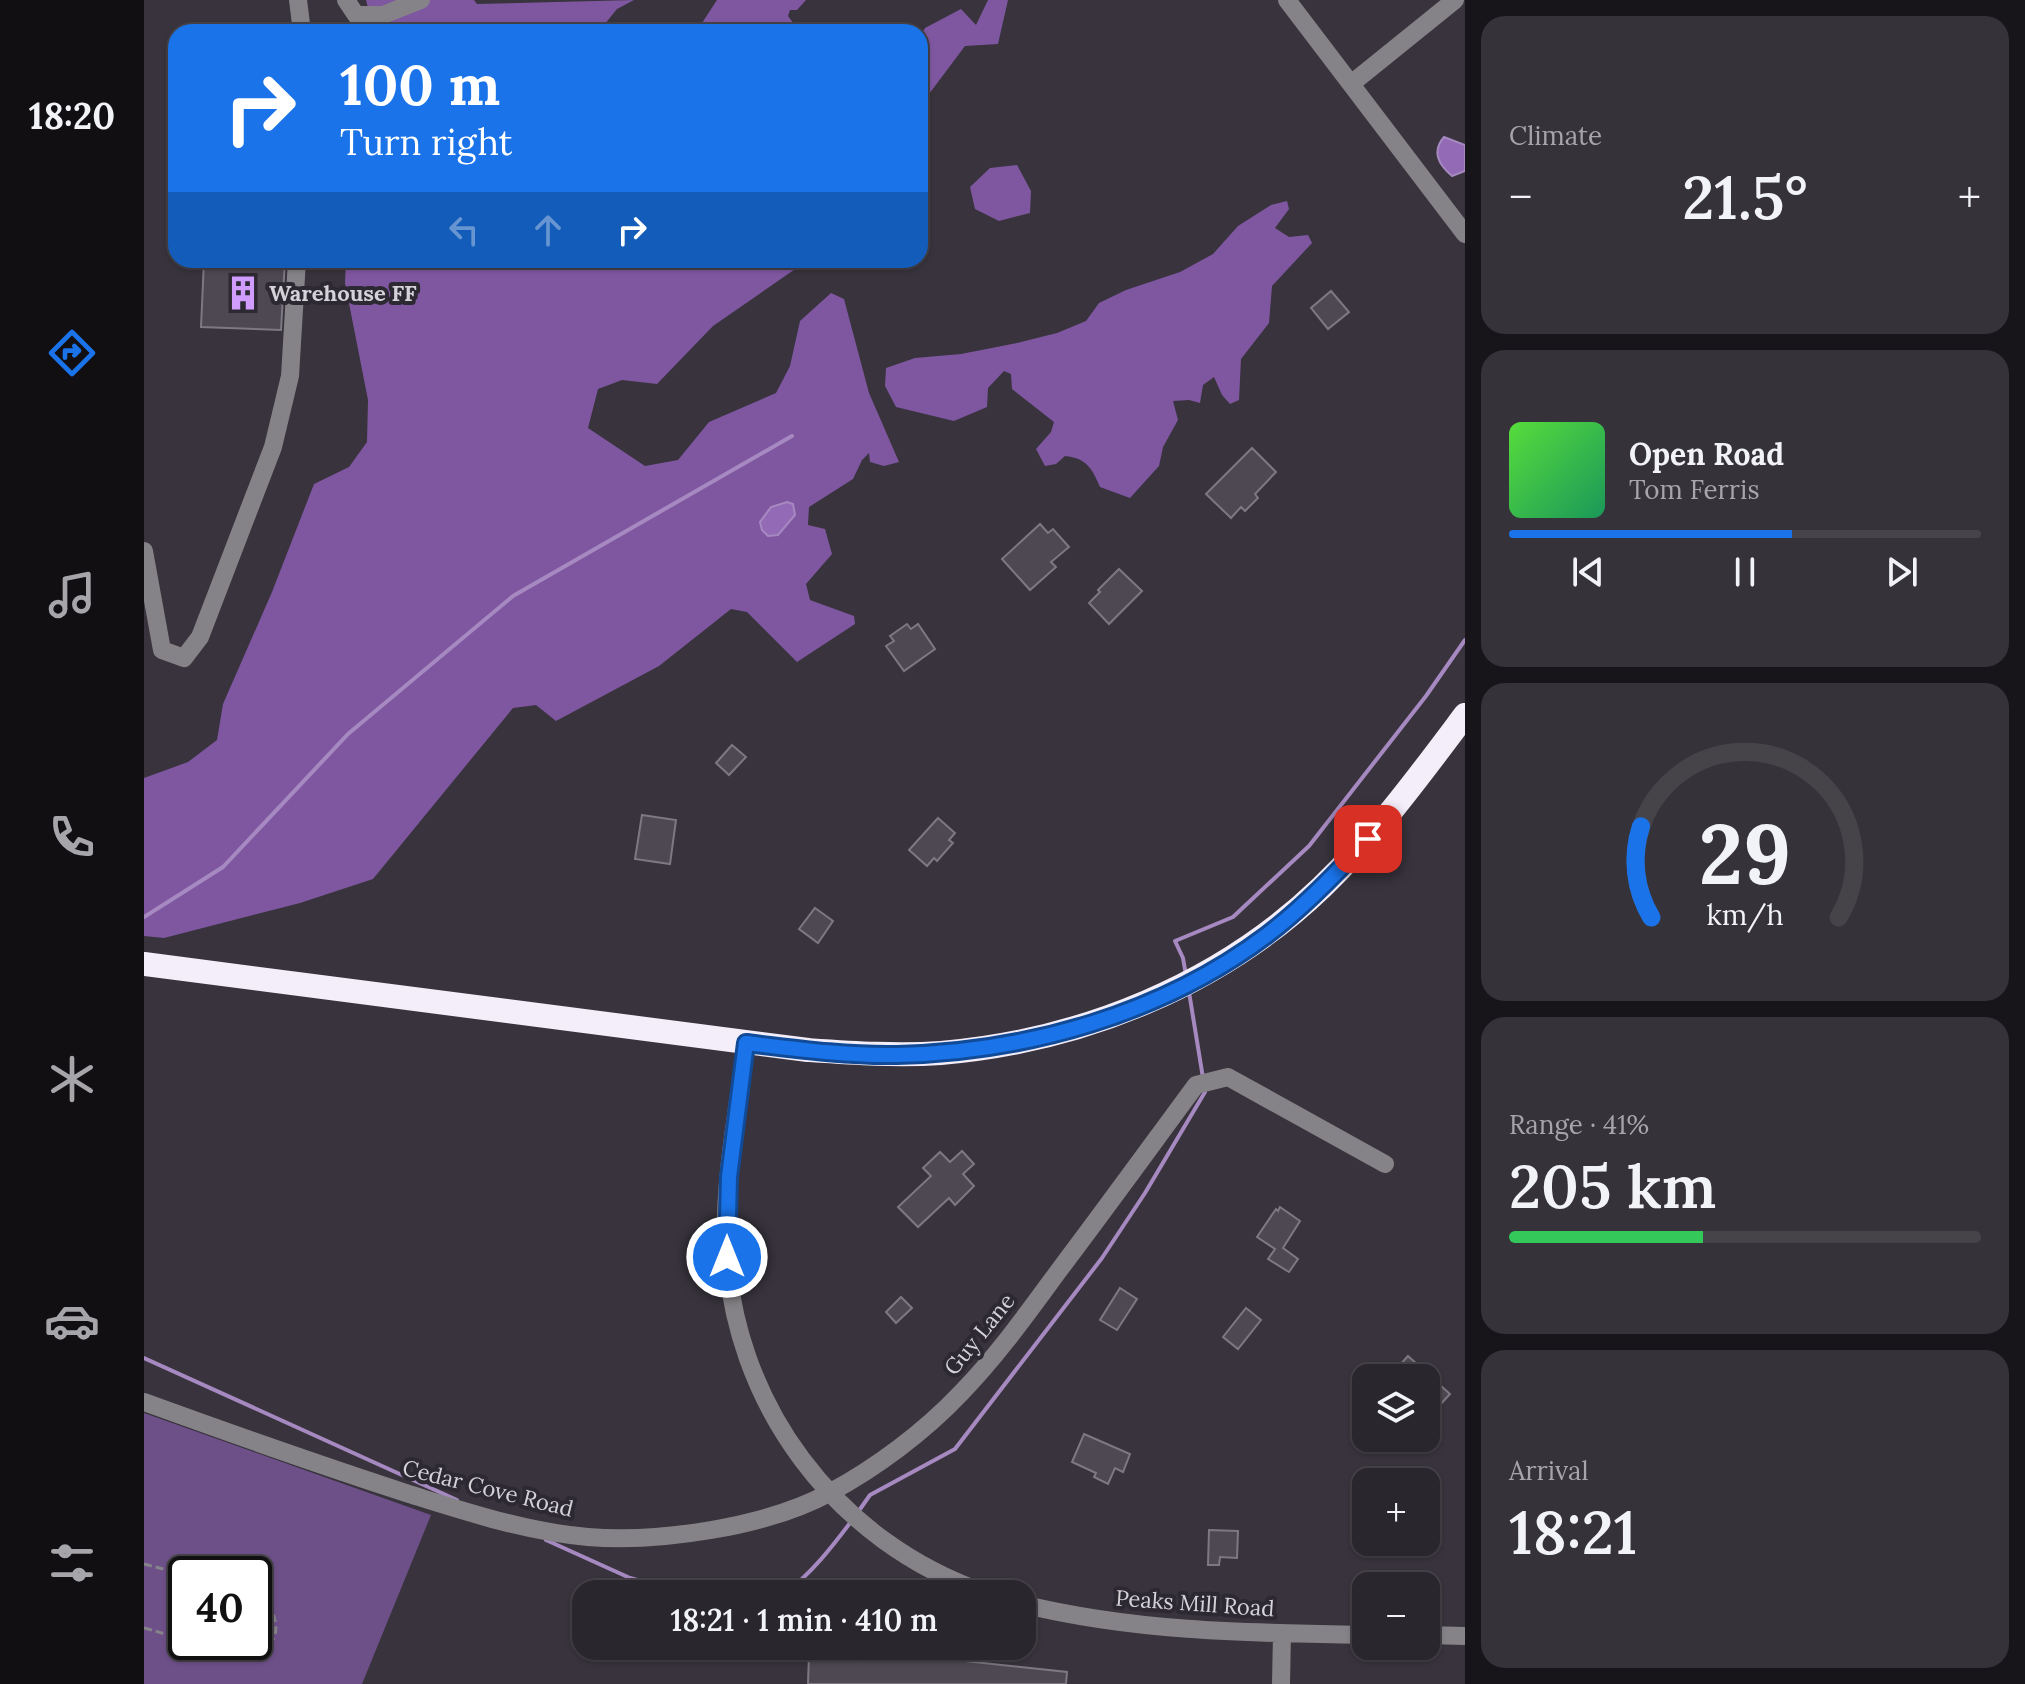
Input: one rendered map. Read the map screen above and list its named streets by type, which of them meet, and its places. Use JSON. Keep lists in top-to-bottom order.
{
  "streets": {
    "street": ["Guy Lane", "Cedar Cove Road", "Peaks Mill Road"]
  },
  "crossings": [
    ["Guy Lane", "Cedar Cove Road"]
  ],
  "places": {
    "building": ["Warehouse FF"]
  },
  "page": {
    "tabs": "18:20",
    "tile": [
      "Climate",
      ["Range · 41%", "205 km"],
      ["Arrival", "18:21"]
    ],
    "turn": ["100 m", "Turn right"],
    "heat": ["−", "21.5°", "+"],
    "song": ["Open Road", "Tom Ferris"],
    "map_buttons": ["+", "−"],
    "limit": "40",
    "trip": "18:21 · 1 min · 410 m",
    "gauge": ["29", "km/h"]
  }
}
